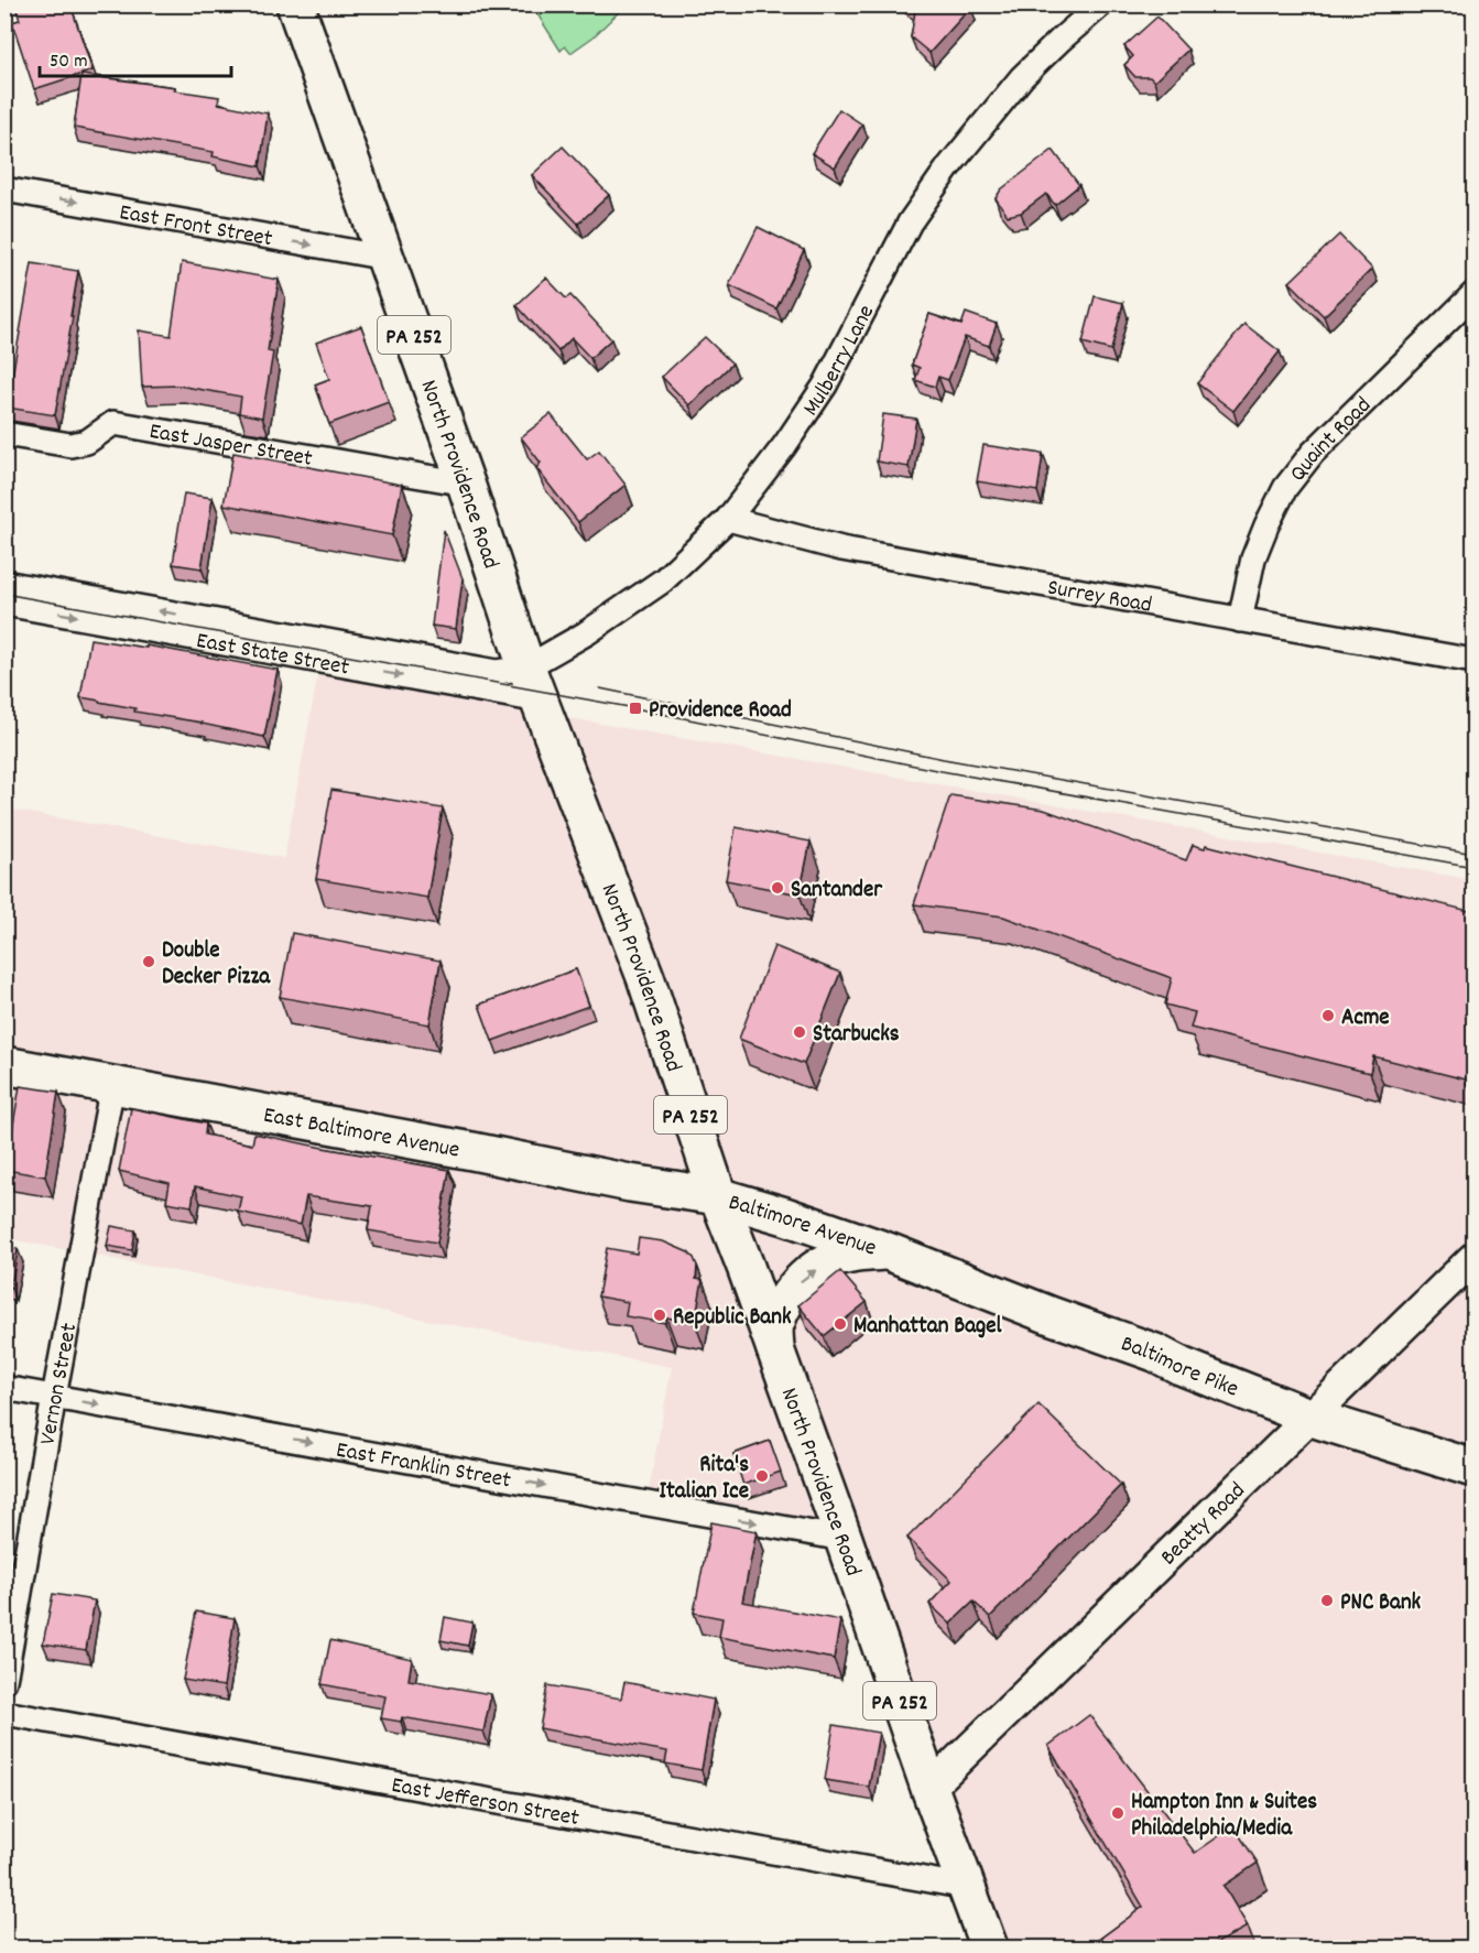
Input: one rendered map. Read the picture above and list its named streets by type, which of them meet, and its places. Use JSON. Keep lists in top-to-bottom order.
{
  "streets": {
    "main road": [
      "PA 252",
      "North Providence Road",
      "East Baltimore Avenue",
      "Baltimore Avenue",
      "Baltimore Pike"
    ],
    "street": [
      "East Front Street",
      "Mulberry Lane",
      "Quaint Road",
      "East Jasper Street",
      "Surrey Road",
      "East State Street",
      "Vernon Street",
      "East Franklin Street",
      "Beatty Road",
      "East Jefferson Street"
    ]
  },
  "crossings": [
    ["East Front Street", "North Providence Road"],
    ["Mulberry Lane", "North Providence Road"],
    ["Mulberry Lane", "Surrey Road"],
    ["Mulberry Lane", "East State Street"],
    ["Quaint Road", "Surrey Road"],
    ["East Jasper Street", "North Providence Road"],
    ["North Providence Road", "East State Street"],
    ["North Providence Road", "East Baltimore Avenue"],
    ["North Providence Road", "Baltimore Avenue"],
    ["North Providence Road", "East Franklin Street"],
    ["North Providence Road", "Beatty Road"],
    ["North Providence Road", "East Jefferson Street"],
    ["East Baltimore Avenue", "Baltimore Avenue"],
    ["East Baltimore Avenue", "Vernon Street"],
    ["Baltimore Avenue", "Baltimore Pike"],
    ["Baltimore Pike", "Beatty Road"],
    ["Vernon Street", "East Franklin Street"]
  ],
  "one_way": ["East Front Street", "East Franklin Street"],
  "places": {
    "transit": ["Providence Road"],
    "other": [
      "Santander",
      "Double Decker Pizza",
      "Acme",
      "Starbucks",
      "Republic Bank",
      "Manhattan Bagel",
      "Rita's Italian Ice",
      "PNC Bank",
      "Hampton Inn & Suites Philadelphia/Media"
    ]
  },
  "scale_bar": "50 m"
}
